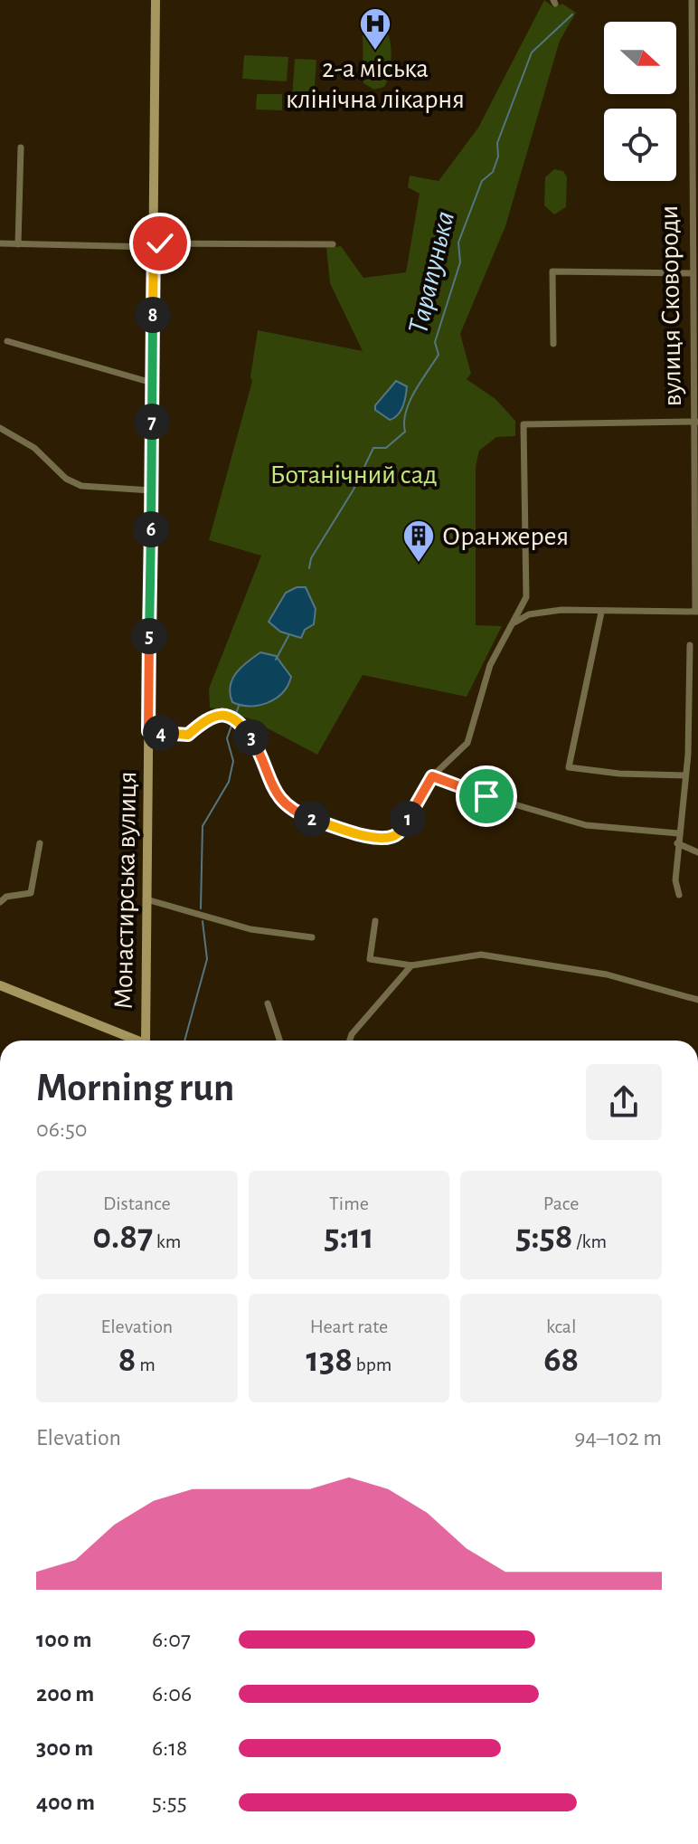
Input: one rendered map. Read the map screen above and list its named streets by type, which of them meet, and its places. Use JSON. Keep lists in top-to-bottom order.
{
  "streets": {
    "street": ["вулиця Сковороди", "Монастирська вулиця"]
  },
  "water": ["Тарапунька"],
  "parks": ["Ботанічний сад"],
  "places": {
    "hospital": ["2-а міська клінічна лікарня"],
    "building": ["Оранжерея"]
  },
  "north": "right",
  "page": {
    "pins": [
      "8",
      "7",
      "6",
      "5",
      "4",
      "3",
      "1",
      "2"
    ],
    "heading": ["Morning run", "06:50"],
    "stats": [
      ["Distance", "0.87 km"],
      ["Time", "5:11"],
      ["Pace", "5:58 /km"],
      ["Elevation", "8 m"],
      ["Heart rate", "138 bpm"],
      ["kcal", "68"]
    ],
    "chart": ["Elevation", "94–102 m"],
    "list": [
      {
        "name": "100 m",
        "note": "6:07"
      },
      {
        "name": "200 m",
        "note": "6:06"
      },
      {
        "name": "300 m",
        "note": "6:18"
      },
      {
        "name": "400 m",
        "note": "5:55"
      }
    ]
  }
}
